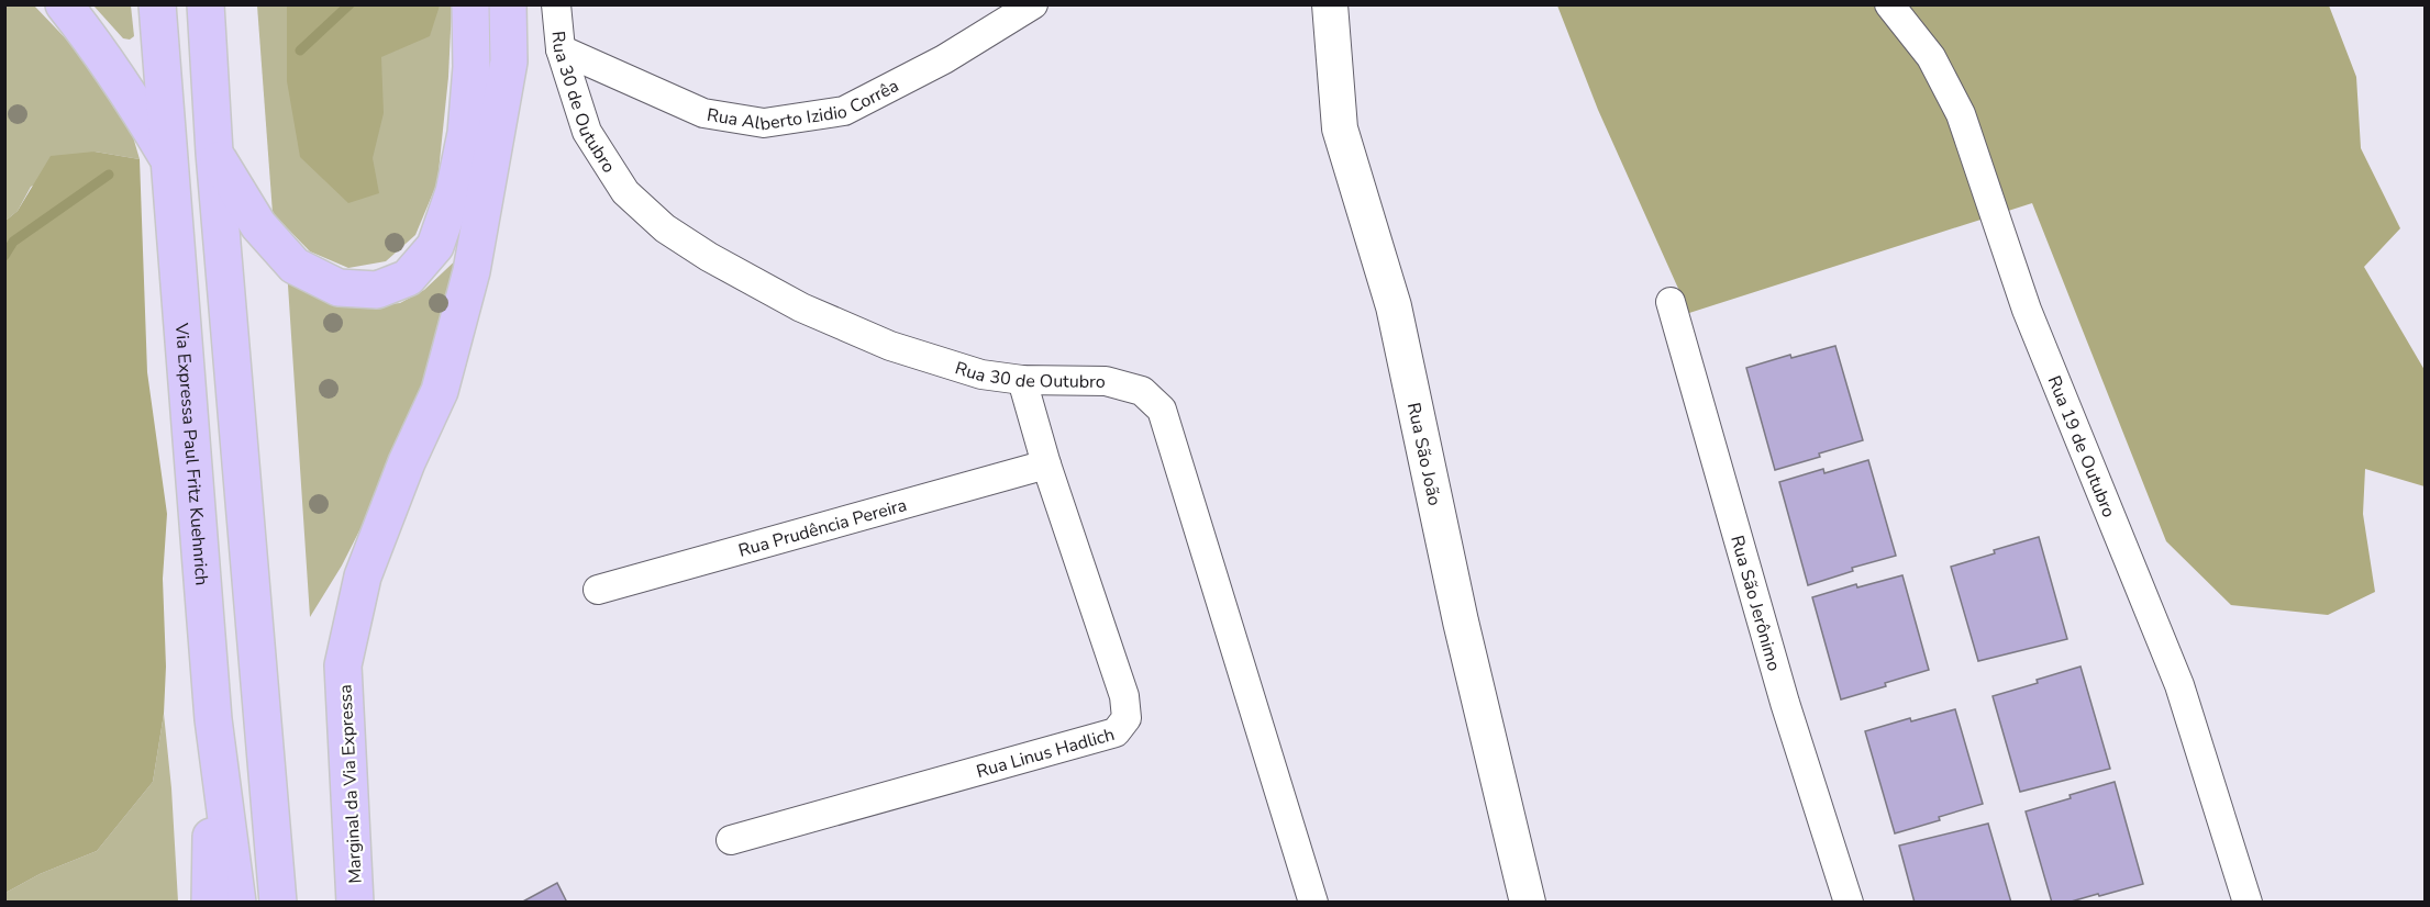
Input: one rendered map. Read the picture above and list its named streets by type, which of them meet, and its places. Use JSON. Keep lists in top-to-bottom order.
{
  "streets": {
    "main road": ["Via Expressa Paul Fritz Kuehnrich", "Marginal da Via Expressa"],
    "street": [
      "Rua Alberto Izidio Corrêa",
      "Rua 30 de Outubro",
      "Rua 19 de Outubro",
      "Rua São João",
      "Rua Prudência Pereira",
      "Rua São Jerônimo",
      "Rua Linus Hadlich"
    ]
  },
  "crossings": [
    ["Rua Alberto Izidio Corrêa", "Rua 30 de Outubro"],
    ["Rua 30 de Outubro", "Rua Linus Hadlich"],
    ["Rua Prudência Pereira", "Rua Linus Hadlich"]
  ]
}
